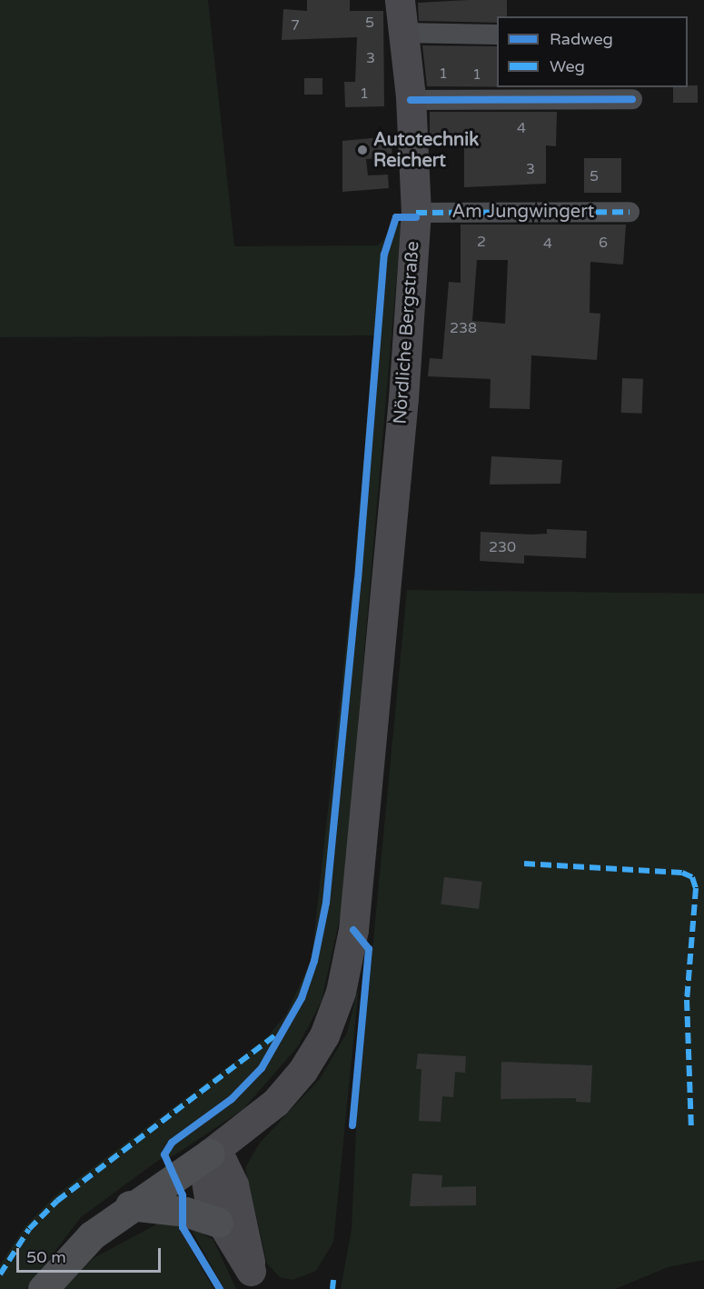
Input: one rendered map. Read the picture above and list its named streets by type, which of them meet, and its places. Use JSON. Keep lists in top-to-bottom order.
{
  "streets": {
    "main road": ["Nördliche Bergstraße"],
    "street": ["Am Jungwingert"]
  },
  "crossings": [
    ["Am Jungwingert", "Nördliche Bergstraße"]
  ],
  "places": ["Autotechnik Reichert"],
  "house_numbers": [
    "5",
    "7",
    "3",
    "1",
    "1",
    "1",
    "4",
    "3",
    "5",
    "2",
    "6",
    "4",
    "238",
    "230"
  ],
  "legend": ["Radweg", "Weg"],
  "scale_bar": "50 m"
}
